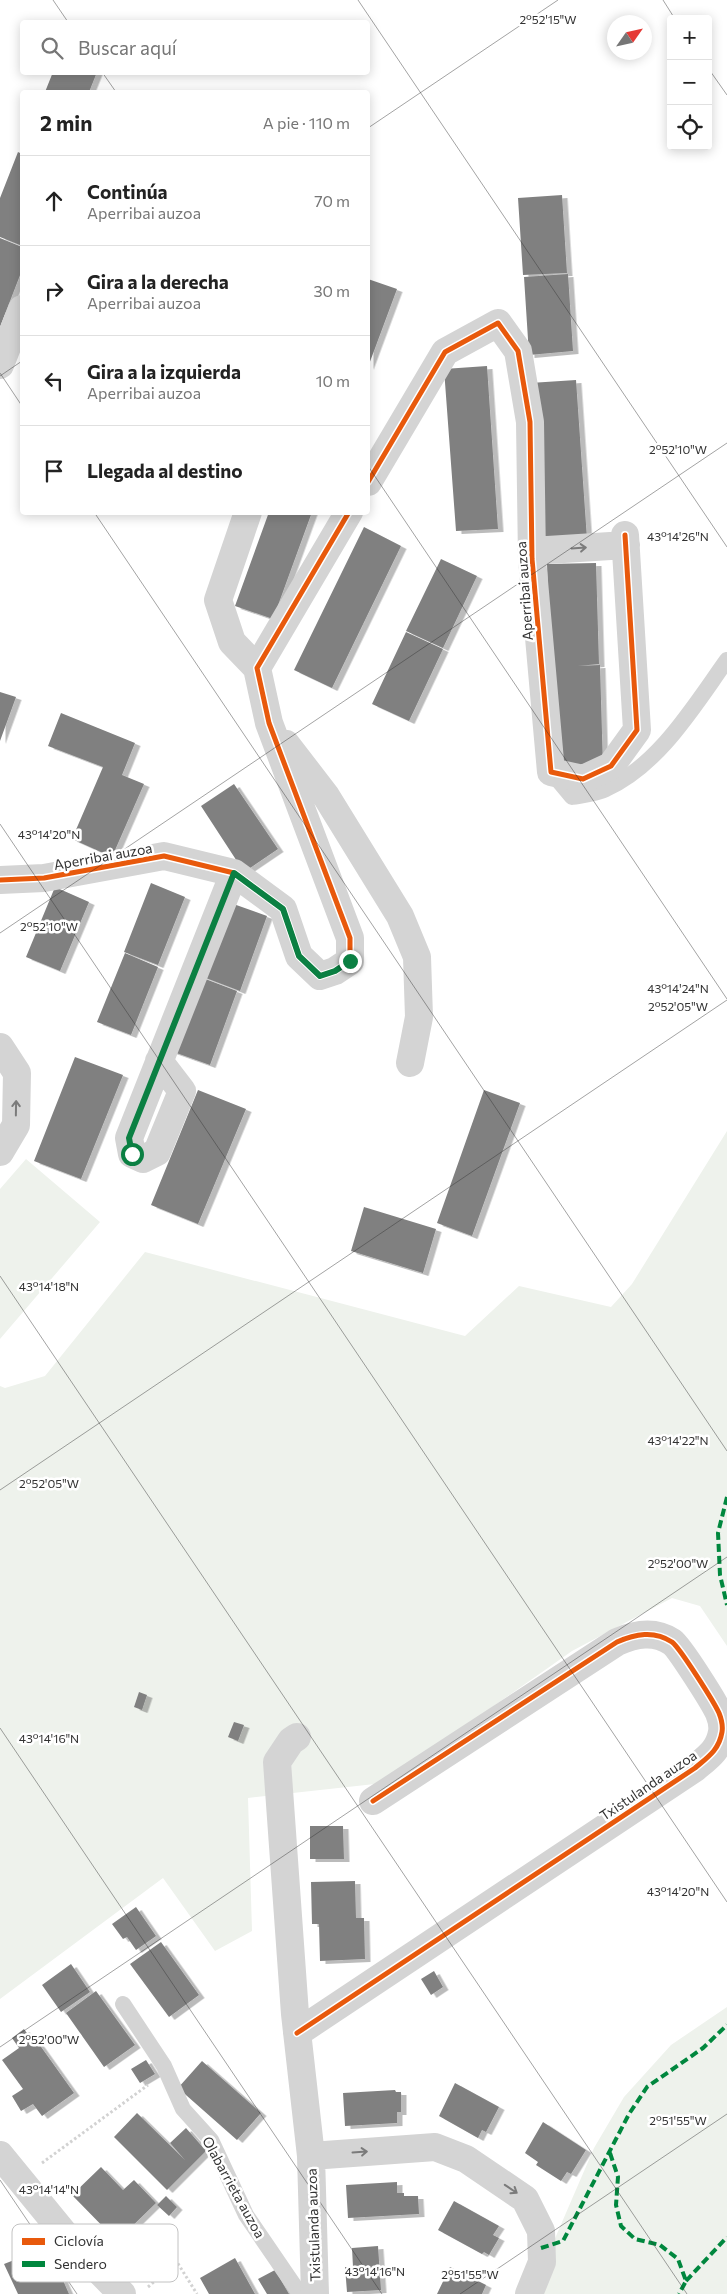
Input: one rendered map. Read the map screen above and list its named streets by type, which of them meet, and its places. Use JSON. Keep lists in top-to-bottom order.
{
  "streets": {
    "street": ["Aperribai auzoa", "Txistulanda auzoa"],
    "lane": ["Olabarrieta auzoa"]
  },
  "legend": ["Ciclovía", "Sendero"],
  "north": "top right",
  "page": {
    "map_buttons": ["+", "−"],
    "search": "Buscar aquí",
    "heading": ["2 min", "A pie · 110 m"],
    "list": [
      ["Continúa", "Aperribai auzoa", "70 m"],
      ["Gira a la derecha", "Aperribai auzoa", "30 m"],
      ["Gira a la izquierda", "Aperribai auzoa", "10 m"],
      "Llegada al destino"
    ]
  },
  "coordinates": [
    "2°52'15\"W",
    "2°52'10\"W",
    "43°14'26\"N",
    "43°14'20\"N",
    "43°14'24\"N",
    "2°52'05\"W",
    "43°14'18\"N",
    "43°14'22\"N",
    "2°52'00\"W",
    "43°14'16\"N",
    "2°51'55\"W",
    "43°14'14\"N"
  ]
}
